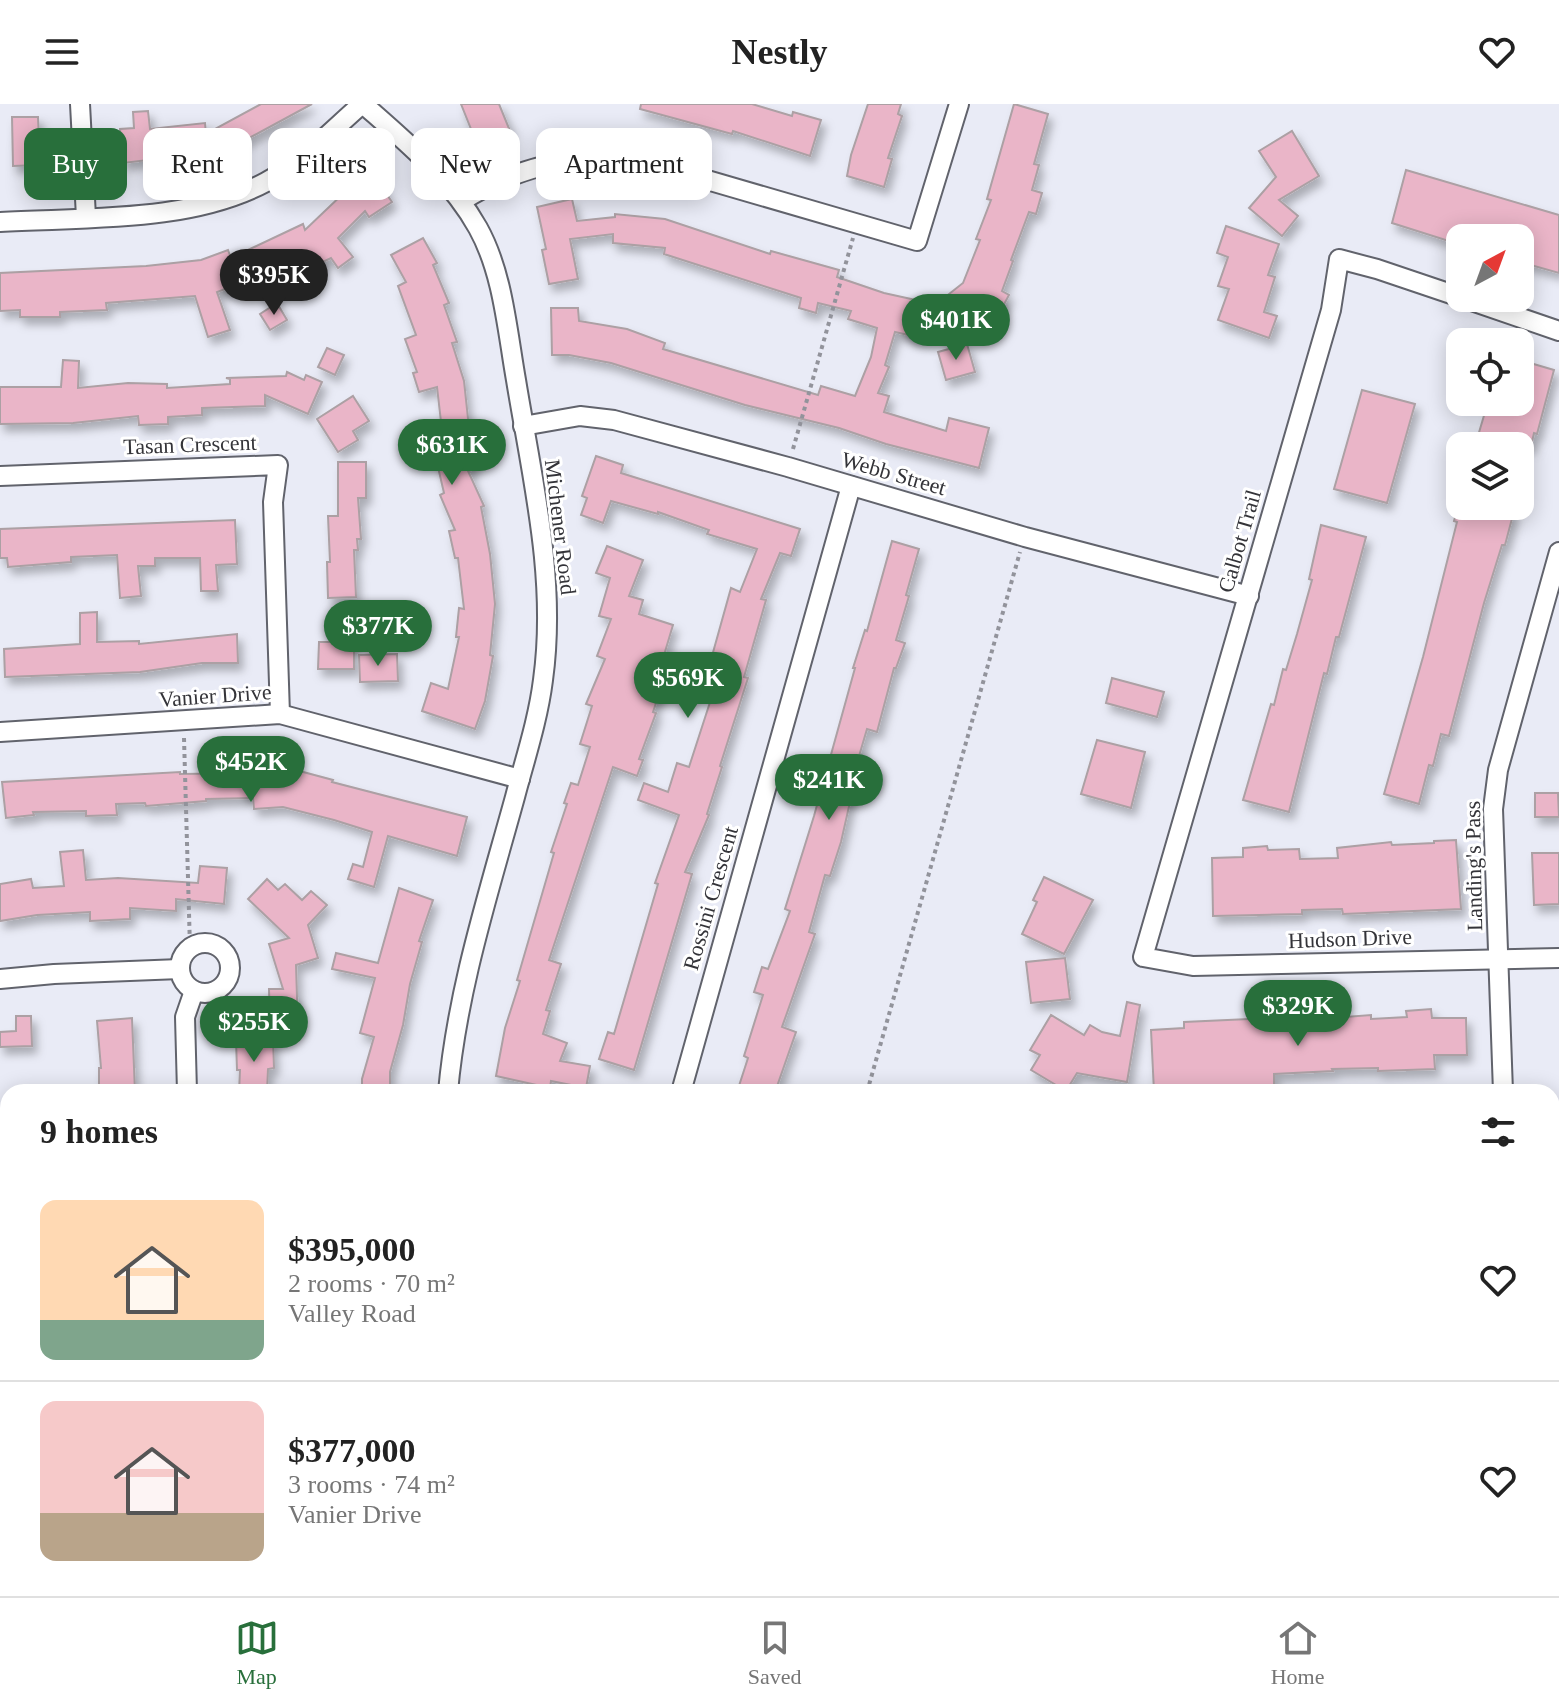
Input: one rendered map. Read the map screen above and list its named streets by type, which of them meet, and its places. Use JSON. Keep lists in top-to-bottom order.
{
  "streets": {
    "street": [
      "Tasan Crescent",
      "Webb Street",
      "Michener Road",
      "Calbot Trail",
      "Vanier Drive",
      "Landing's Pass",
      "Rossini Crescent",
      "Hudson Drive"
    ]
  },
  "crossings": [
    ["Tasan Crescent", "Vanier Drive"],
    ["Webb Street", "Michener Road"],
    ["Webb Street", "Calbot Trail"],
    ["Webb Street", "Rossini Crescent"],
    ["Michener Road", "Vanier Drive"],
    ["Calbot Trail", "Hudson Drive"],
    ["Landing's Pass", "Hudson Drive"]
  ],
  "north": "top right",
  "page": {
    "header": "Nestly",
    "chip": [
      "Buy",
      "Rent",
      "Filters",
      "New",
      "Apartment"
    ],
    "price": [
      "$395K",
      "$401K",
      "$631K",
      "$377K",
      "$569K",
      "$452K",
      "$241K",
      "$329K",
      "$255K"
    ],
    "heading": "9 homes",
    "list": [
      {
        "name": "$395,000",
        "note": "2 rooms · 70 m² · Valley Road"
      },
      {
        "name": "$377,000",
        "note": "3 rooms · 74 m² · Vanier Drive"
      }
    ],
    "tabs": ["Map", "Saved", "Home"]
  }
}
